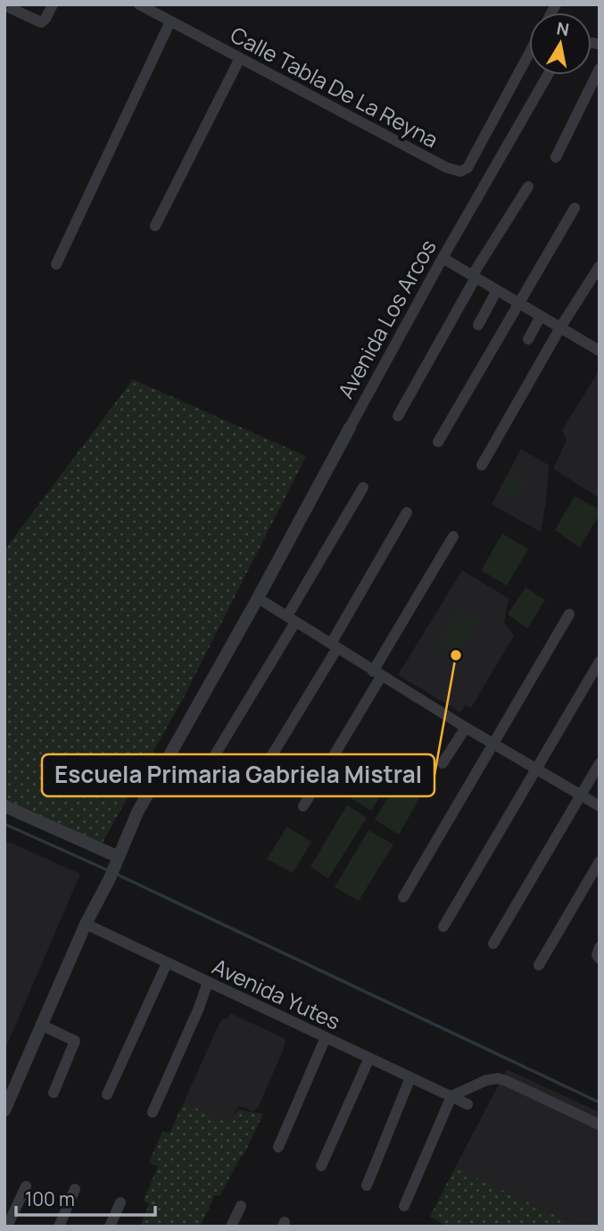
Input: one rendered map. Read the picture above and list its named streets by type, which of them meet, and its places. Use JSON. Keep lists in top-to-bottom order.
{
  "streets": {
    "street": ["Calle Tabla De La Reyna", "Avenida Los Arcos", "Avenida Yutes"]
  },
  "crossings": [
    ["Avenida Los Arcos", "Avenida Yutes"]
  ],
  "places": ["Escuela Primaria Gabriela Mistral"],
  "scale_bar": "100 m",
  "north": "top"
}
